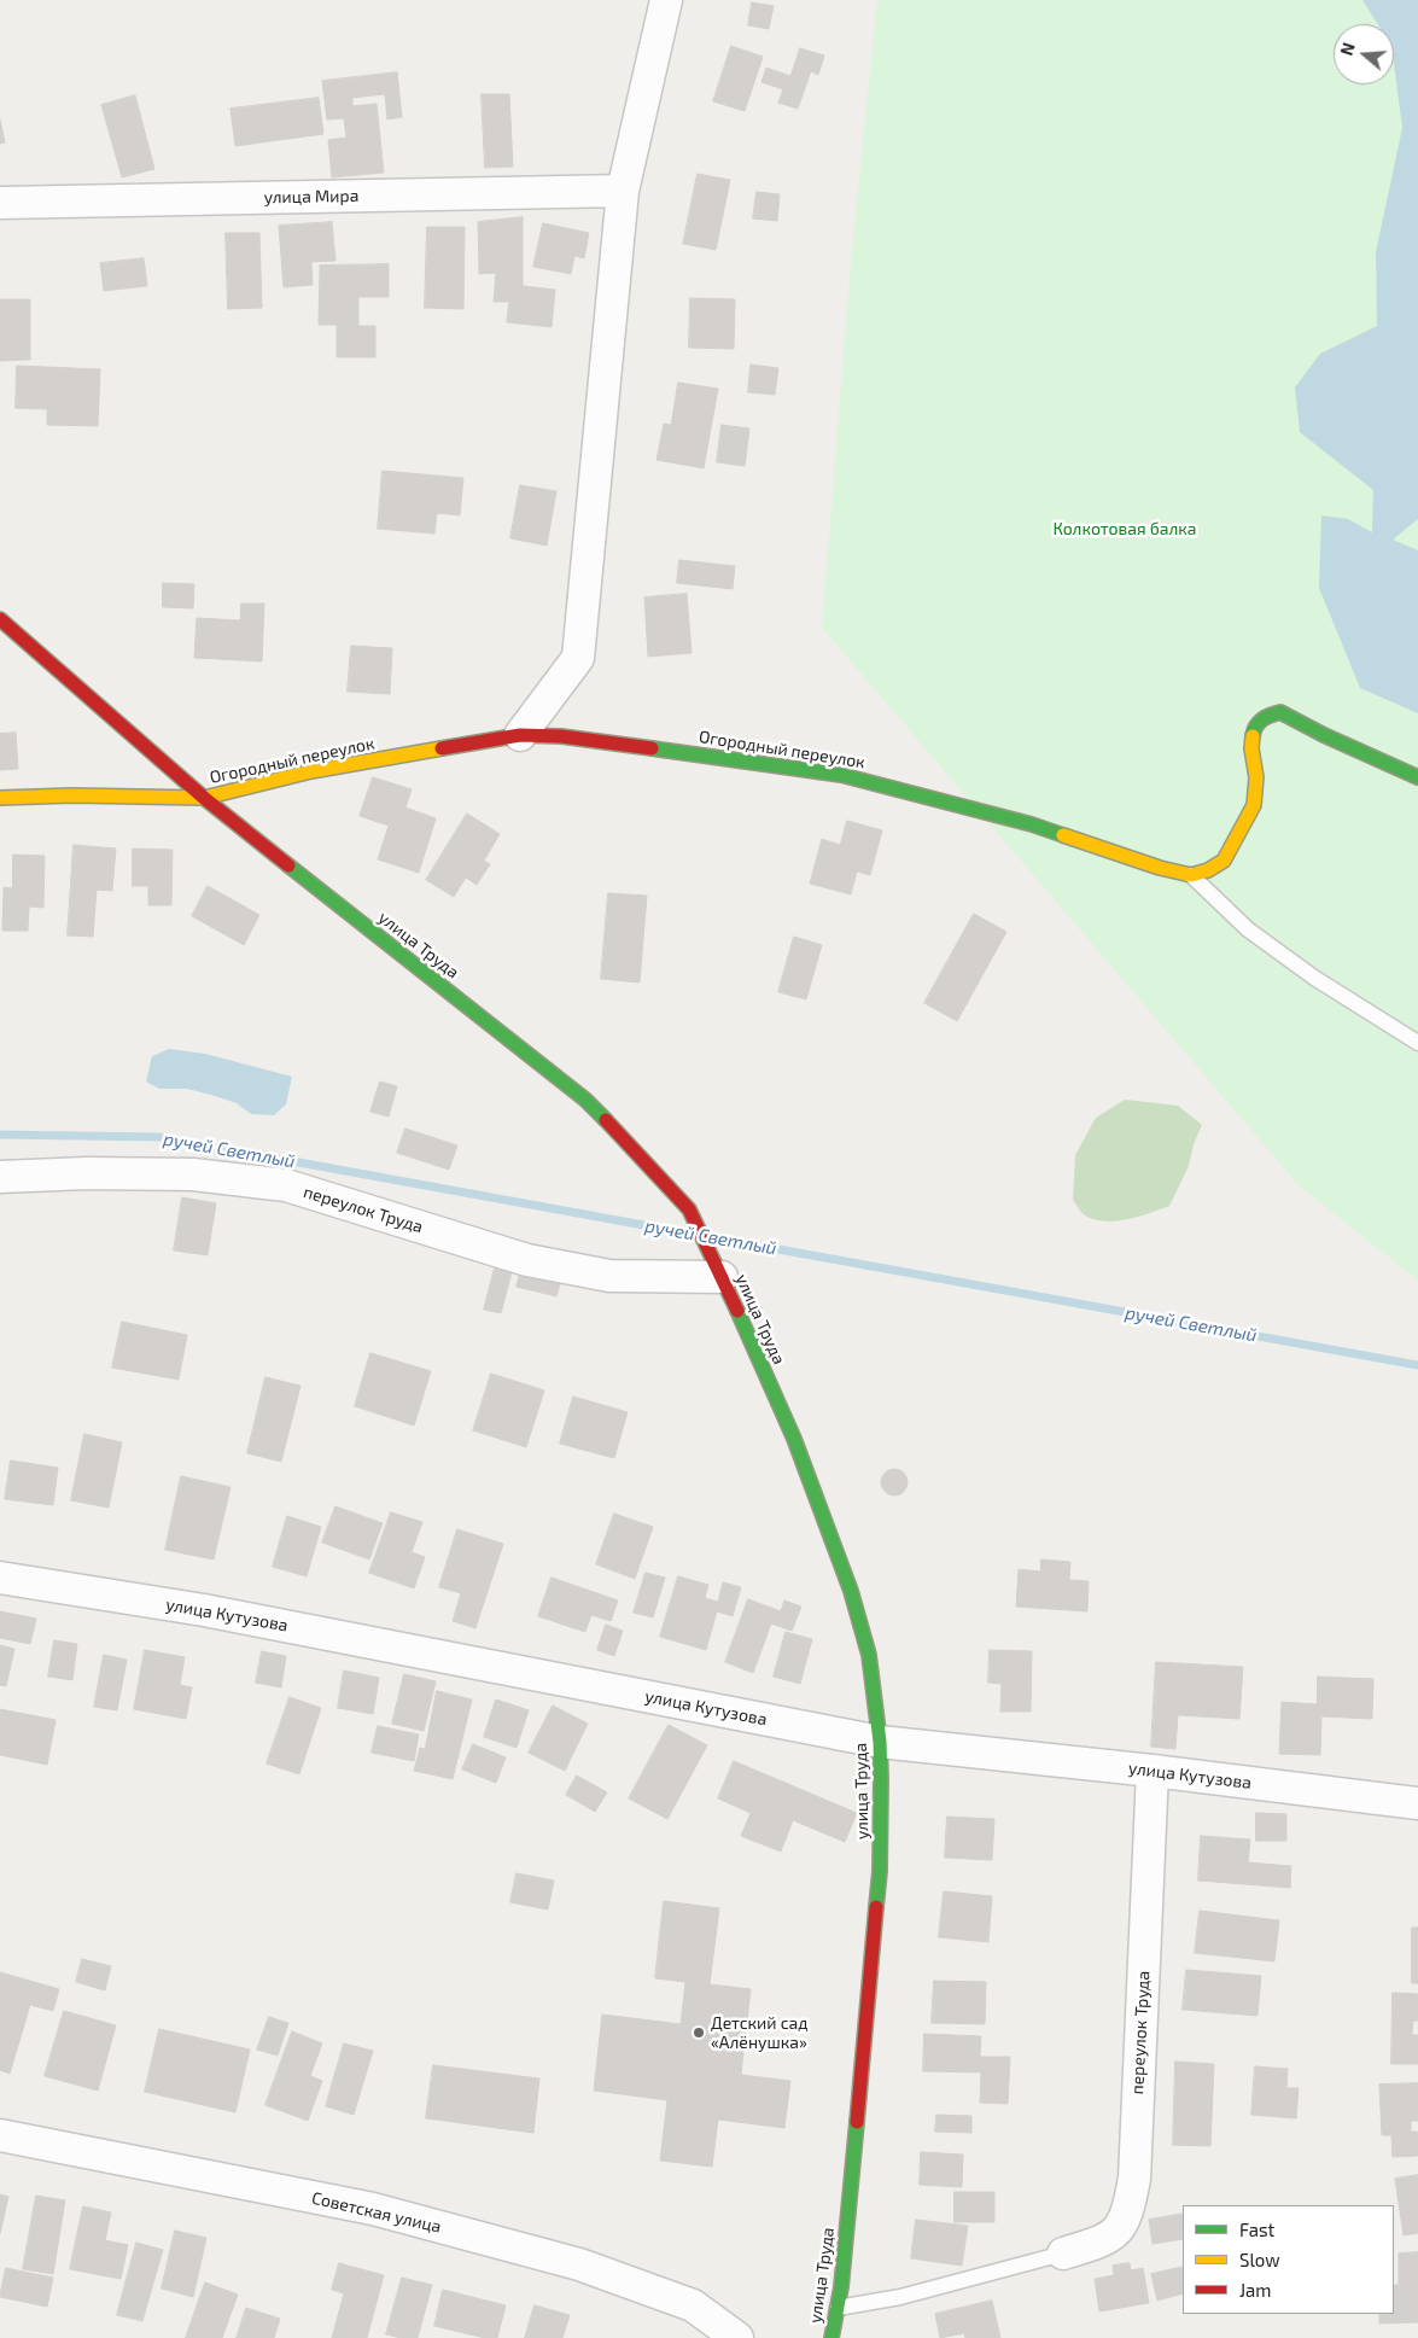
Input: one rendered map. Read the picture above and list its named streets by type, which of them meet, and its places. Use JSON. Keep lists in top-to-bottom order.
{
  "streets": {
    "street": [
      "улица Мира",
      "Огородный переулок",
      "улица Труда",
      "переулок Труда",
      "улица Кутузова",
      "Советская улица"
    ]
  },
  "crossings": [
    ["Огородный переулок", "улица Труда"],
    ["улица Труда", "переулок Труда"],
    ["улица Труда", "улица Кутузова"],
    ["переулок Труда", "улица Кутузова"]
  ],
  "water": ["ручей Светлый"],
  "parks": ["Колкотовая балка"],
  "places": ["Детский сад «Алёнушка»"],
  "legend": ["Fast", "Slow", "Jam"],
  "north": "left"
}
